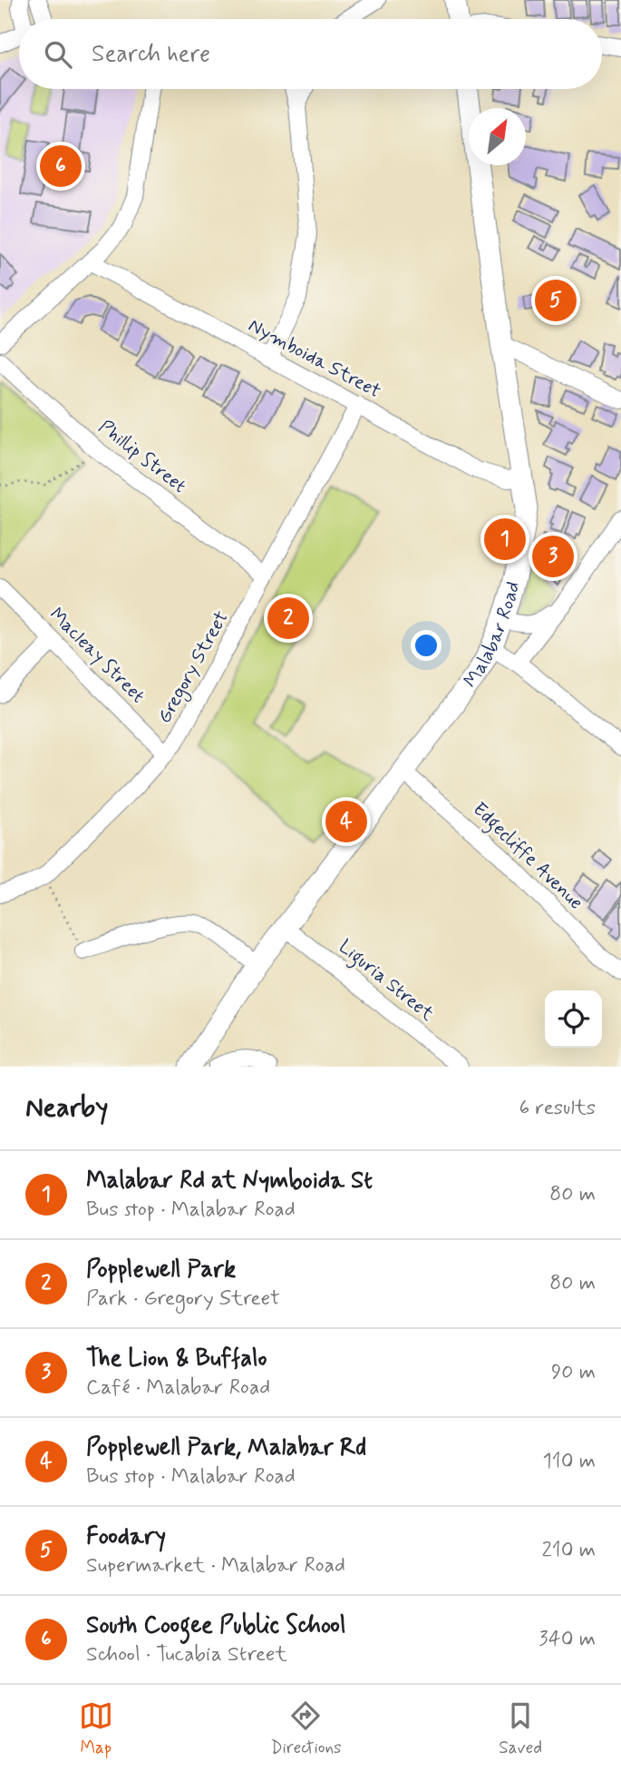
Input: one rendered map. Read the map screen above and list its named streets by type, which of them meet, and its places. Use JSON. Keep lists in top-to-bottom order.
{
  "streets": {
    "main road": ["Malabar Road"],
    "street": [
      "Nymboida Street",
      "Phillip Street",
      "Macleay Street",
      "Gregory Street",
      "Edgecliffe Avenue",
      "Liguria Street"
    ]
  },
  "crossings": [
    ["Nymboida Street", "Malabar Road"],
    ["Nymboida Street", "Gregory Street"],
    ["Phillip Street", "Gregory Street"],
    ["Malabar Road", "Edgecliffe Avenue"],
    ["Malabar Road", "Liguria Street"],
    ["Macleay Street", "Gregory Street"]
  ],
  "north": "top right",
  "page": {
    "search": "Search here",
    "pins": [
      "6",
      "5",
      "1",
      "3",
      "2",
      "4"
    ],
    "heading": ["Nearby", "6 results"],
    "list": [
      {
        "mark": "1",
        "name": "Malabar Rd at Nymboida St",
        "note": "Bus stop · Malabar Road",
        "value": "80 m"
      },
      {
        "mark": "2",
        "name": "Popplewell Park",
        "note": "Park · Gregory Street",
        "value": "80 m"
      },
      {
        "mark": "3",
        "name": "The Lion & Buffalo",
        "note": "Café · Malabar Road",
        "value": "90 m"
      },
      {
        "mark": "4",
        "name": "Popplewell Park, Malabar Rd",
        "note": "Bus stop · Malabar Road",
        "value": "110 m"
      },
      {
        "mark": "5",
        "name": "Foodary",
        "note": "Supermarket · Malabar Road",
        "value": "210 m"
      },
      {
        "mark": "6",
        "name": "South Coogee Public School",
        "note": "School · Tucabia Street",
        "value": "340 m"
      }
    ],
    "nav": ["Map", "Directions", "Saved"]
  }
}
